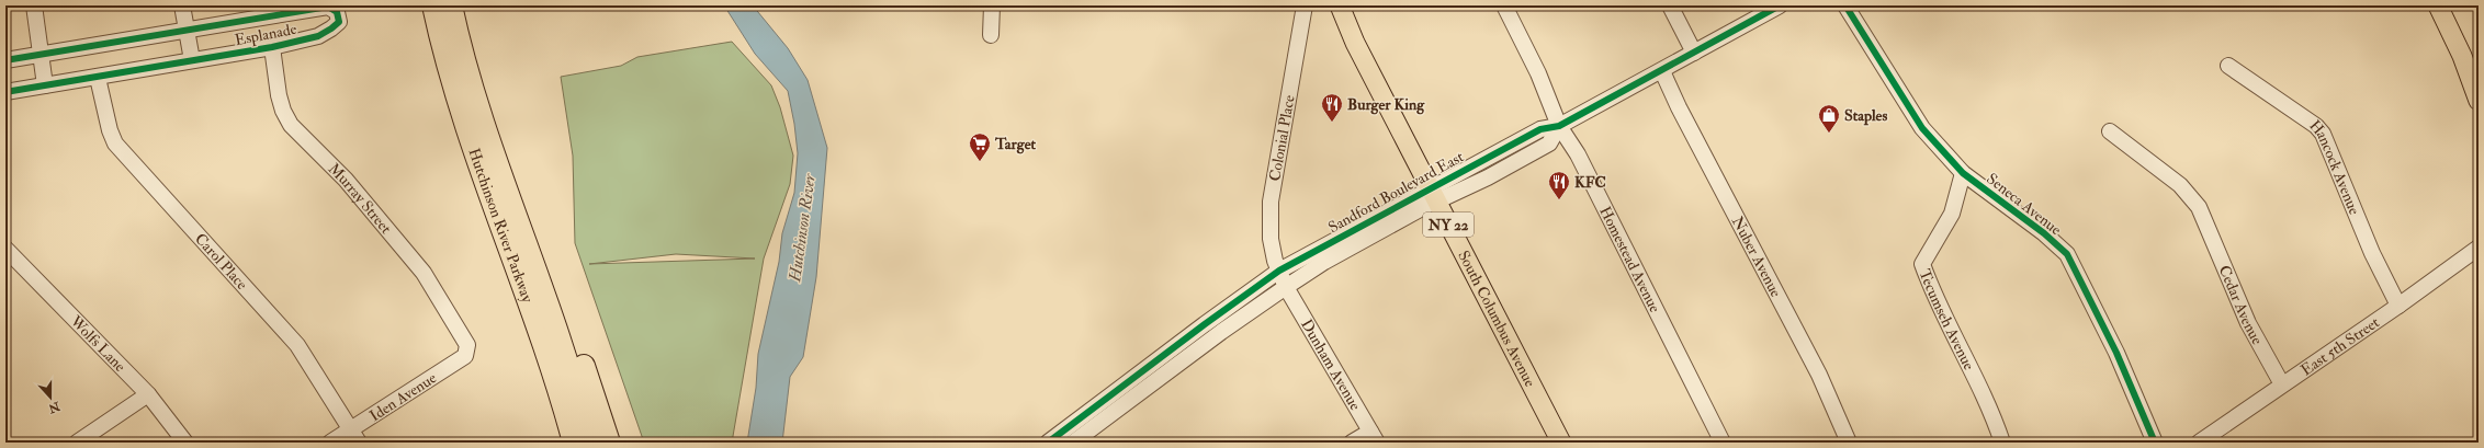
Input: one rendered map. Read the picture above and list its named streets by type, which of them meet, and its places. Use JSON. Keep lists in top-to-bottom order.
{
  "streets": {
    "highway": ["Hutchinson River Parkway"],
    "main road": ["NY 22", "South Columbus Avenue"],
    "street": [
      "Esplanade",
      "Colonial Place",
      "Hancock Avenue",
      "Sandford Boulevard East",
      "Murray Street",
      "Seneca Avenue",
      "Nuber Avenue",
      "Homestead Avenue",
      "Carol Place",
      "Cedar Avenue",
      "Tecumseh Avenue",
      "Wolfs Lane",
      "East 5th Street",
      "Dunham Avenue",
      "Iden Avenue"
    ]
  },
  "crossings": [
    ["Esplanade", "Murray Street"],
    ["Esplanade", "Carol Place"],
    ["Colonial Place", "Sandford Boulevard East"],
    ["Colonial Place", "Dunham Avenue"],
    ["Hancock Avenue", "East 5th Street"],
    ["Sandford Boulevard East", "Homestead Avenue"],
    ["Sandford Boulevard East", "South Columbus Avenue"],
    ["Sandford Boulevard East", "Dunham Avenue"],
    ["Murray Street", "Iden Avenue"],
    ["Seneca Avenue", "Tecumseh Avenue"],
    ["Carol Place", "Iden Avenue"],
    ["Cedar Avenue", "East 5th Street"]
  ],
  "water": ["Hutchinson River"],
  "places": {
    "restaurant": ["Burger King", "KFC"],
    "shop": ["Staples"],
    "supermarket": ["Target"]
  },
  "north": "bottom"
}
